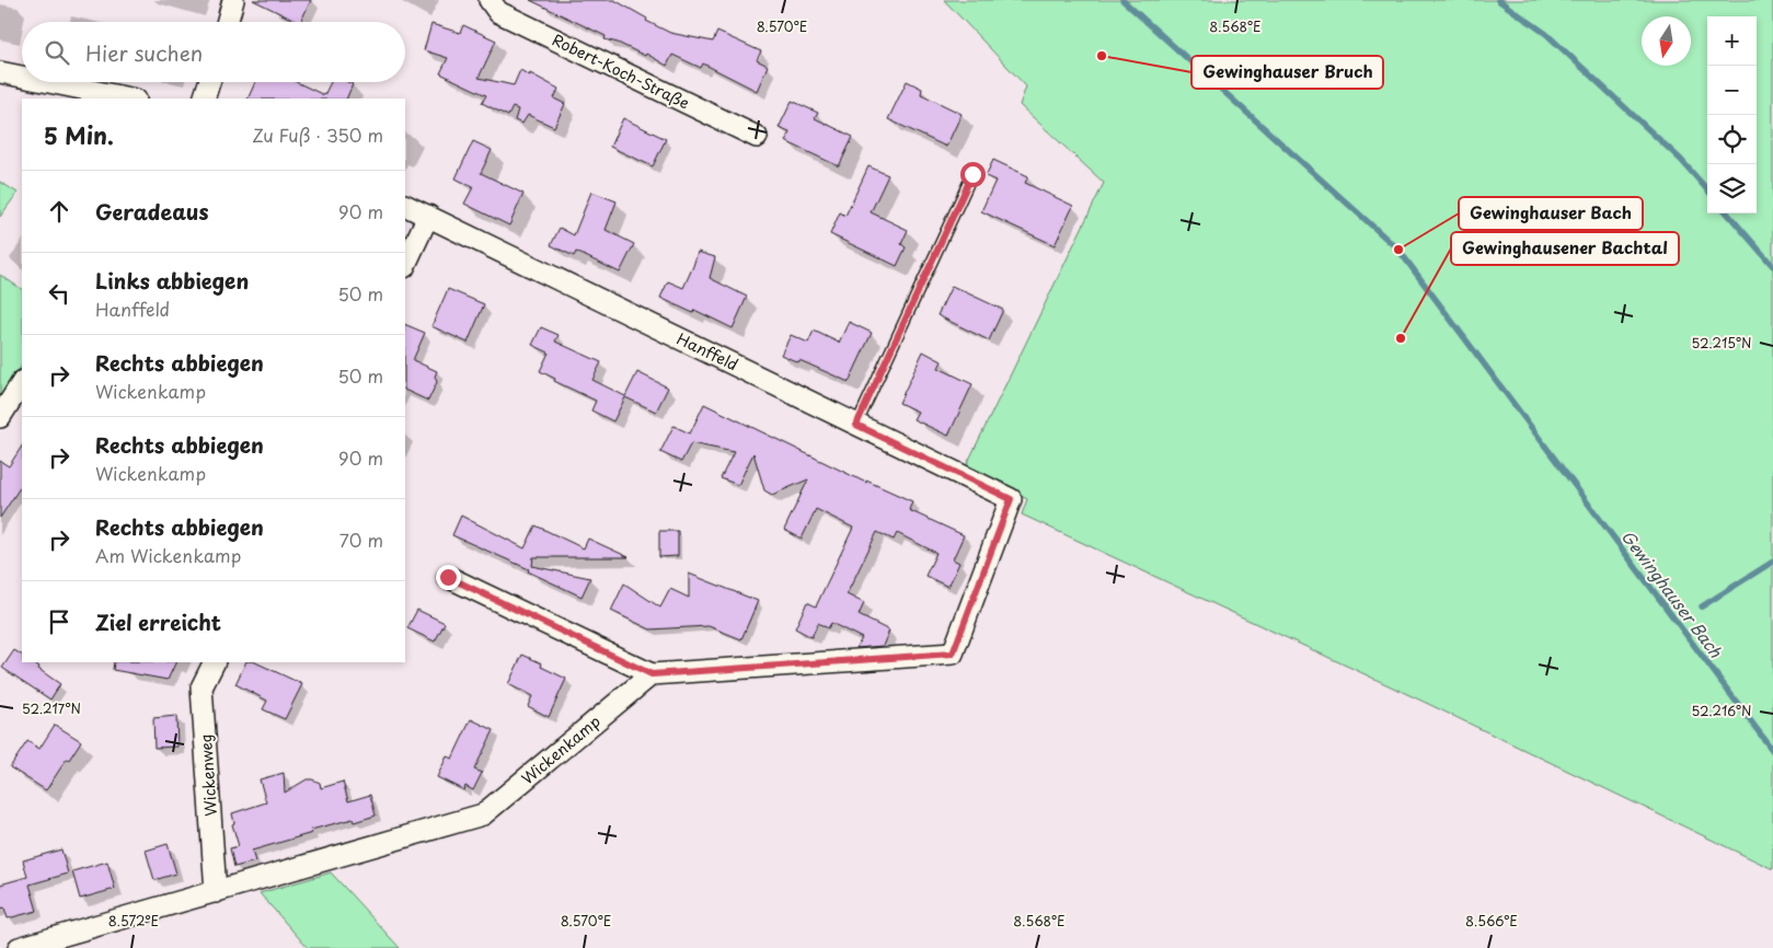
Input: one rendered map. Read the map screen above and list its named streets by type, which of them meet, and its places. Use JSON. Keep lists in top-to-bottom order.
{
  "streets": {
    "street": [
      "Robert-Koch-Straße",
      "Hanffeld",
      "Wickenkamp",
      "Wickenweg"
    ]
  },
  "crossings": [
    ["Hanffeld", "Wickenkamp"],
    ["Wickenkamp", "Wickenweg"]
  ],
  "water": ["Gewinghauser Bach"],
  "places": ["Gewinghauser Bruch", "Gewinghauser Bach", "Gewinghausener Bachtal"],
  "north": "bottom",
  "page": {
    "map_buttons": ["+", "−"],
    "search": "Hier suchen",
    "heading": ["5 Min.", "Zu Fuß · 350 m"],
    "list": [
      ["Geradeaus", "90 m"],
      ["Links abbiegen", "Hanffeld", "50 m"],
      ["Rechts abbiegen", "Wickenkamp", "50 m"],
      ["Rechts abbiegen", "Wickenkamp", "90 m"],
      ["Rechts abbiegen", "Am Wickenkamp", "70 m"],
      "Ziel erreicht"
    ]
  },
  "coordinates": [
    "8.570°E",
    "8.568°E",
    "52.215°N",
    "52.217°N",
    "52.216°N",
    "8.572°E",
    "8.566°E"
  ]
}
